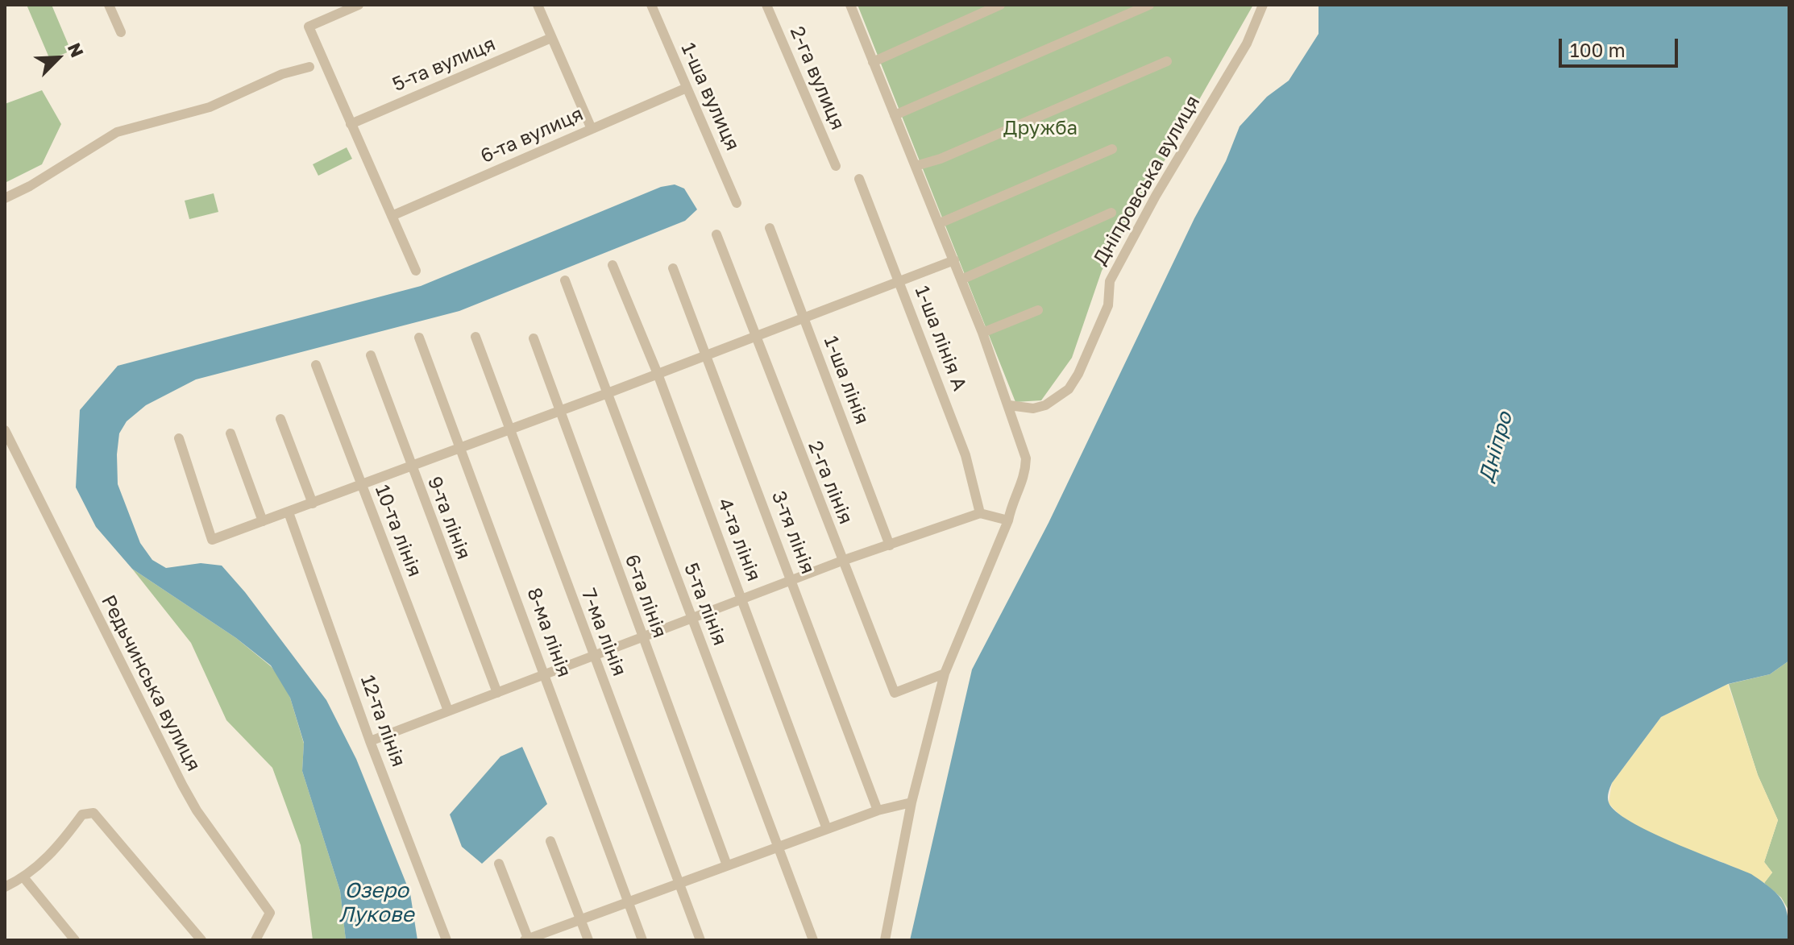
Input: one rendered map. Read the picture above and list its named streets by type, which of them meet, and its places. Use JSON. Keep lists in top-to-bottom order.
{
  "streets": {
    "street": [
      "5-та вулиця",
      "2-га вулиця",
      "1-ша вулиця",
      "6-та вулиця",
      "Дніпровська вулиця",
      "1-ша лінія А",
      "1-ша лінія",
      "2-га лінія",
      "9-та лінія",
      "10-та лінія",
      "3-тя лінія",
      "4-та лінія",
      "6-та лінія",
      "5-та лінія",
      "8-ма лінія",
      "7-ма лінія",
      "Редьчинська вулиця",
      "12-та лінія"
    ]
  },
  "crossings": [
    ["1-ша вулиця", "6-та вулиця"]
  ],
  "water": ["Дніпро", "Озеро Лукове"],
  "parks": ["Дружба"],
  "scale_bar": "100 m",
  "north": "top right"
}
